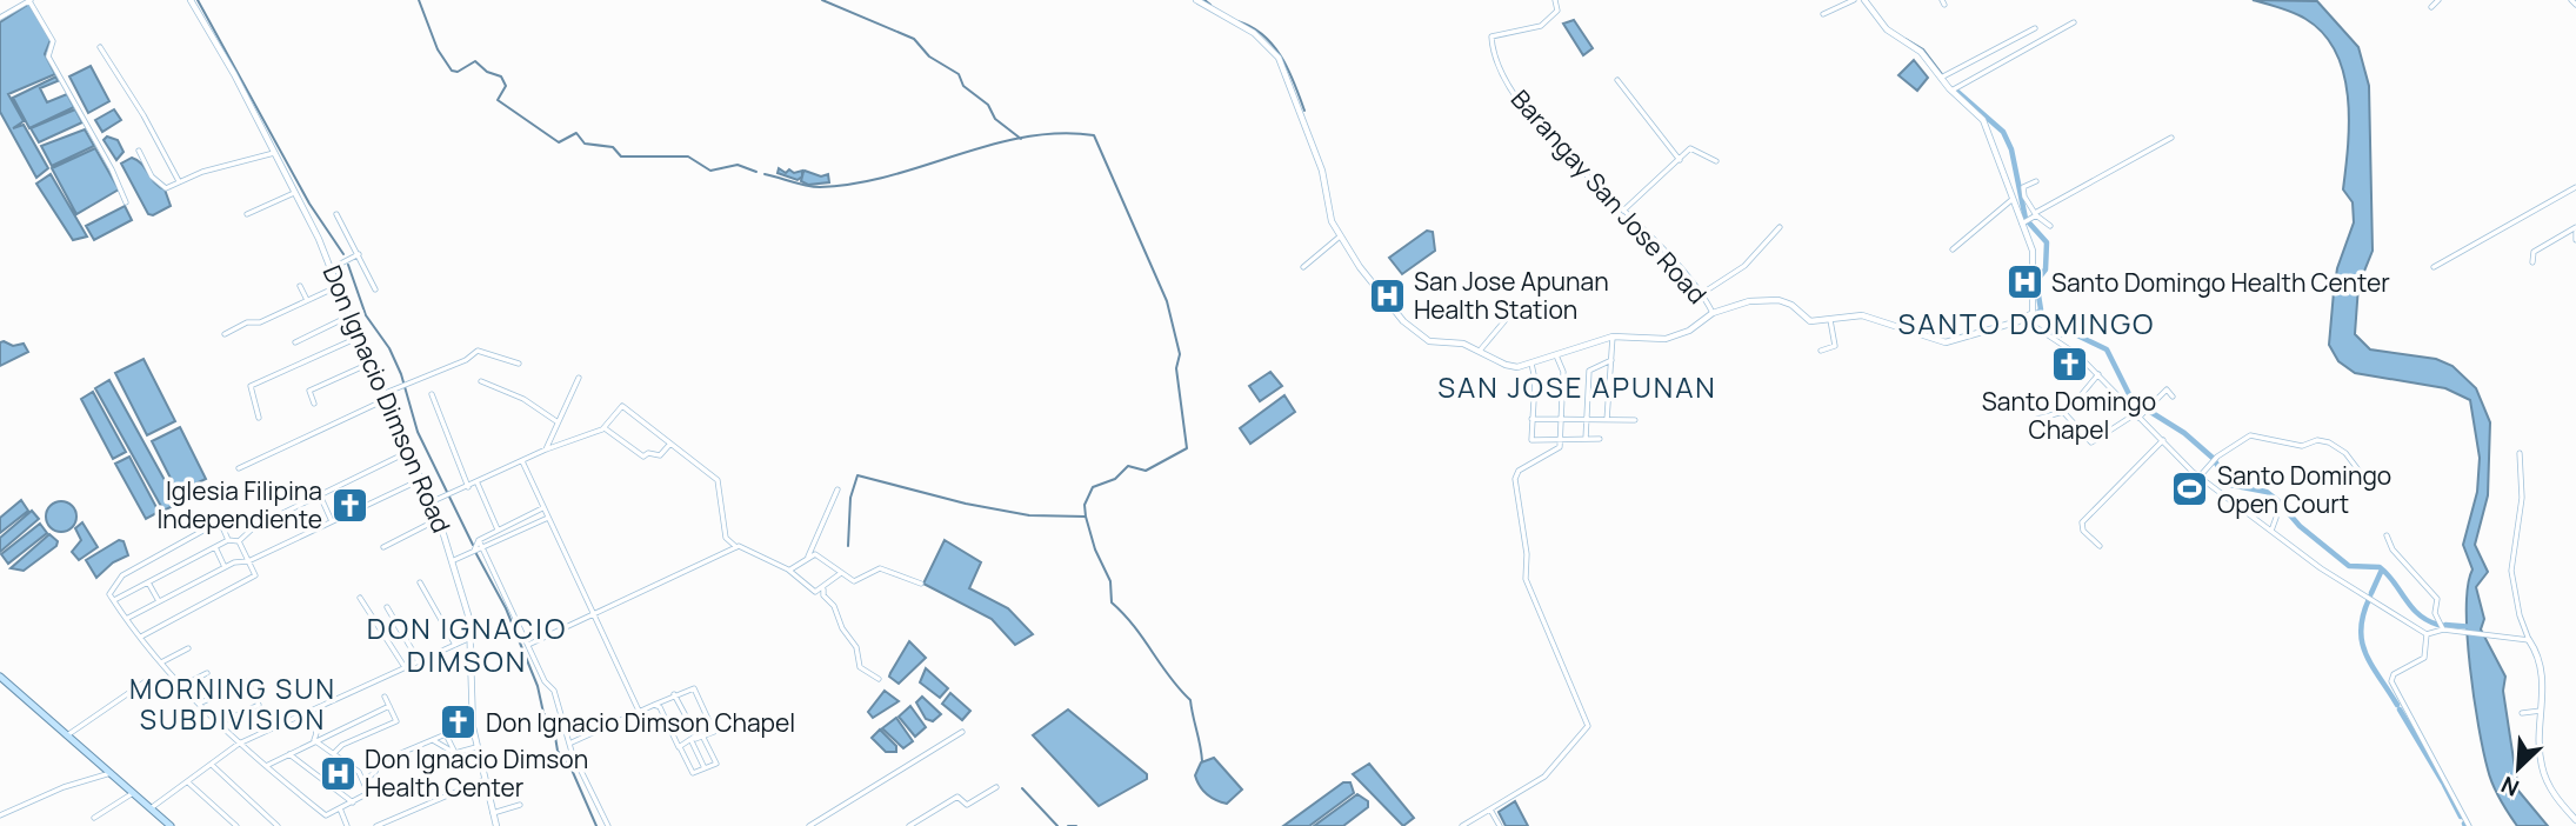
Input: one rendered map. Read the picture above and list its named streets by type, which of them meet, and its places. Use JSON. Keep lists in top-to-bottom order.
{
  "streets": {
    "street": ["Barangay San Jose Road", "Don Ignacio Dimson Road"]
  },
  "districts": [
    "SANTO DOMINGO",
    "SAN JOSE APUNAN",
    "DON IGNACIO DIMSON",
    "MORNING SUN SUBDIVISION"
  ],
  "places": {
    "hospital": ["Santo Domingo Health Center", "San Jose Apunan Health Station", "Don Ignacio Dimson Health Center"],
    "church": ["Santo Domingo Chapel", "Iglesia Filipina Independiente", "Don Ignacio Dimson Chapel"],
    "sports": ["Santo Domingo Open Court"]
  },
  "north": "bottom left"
}
